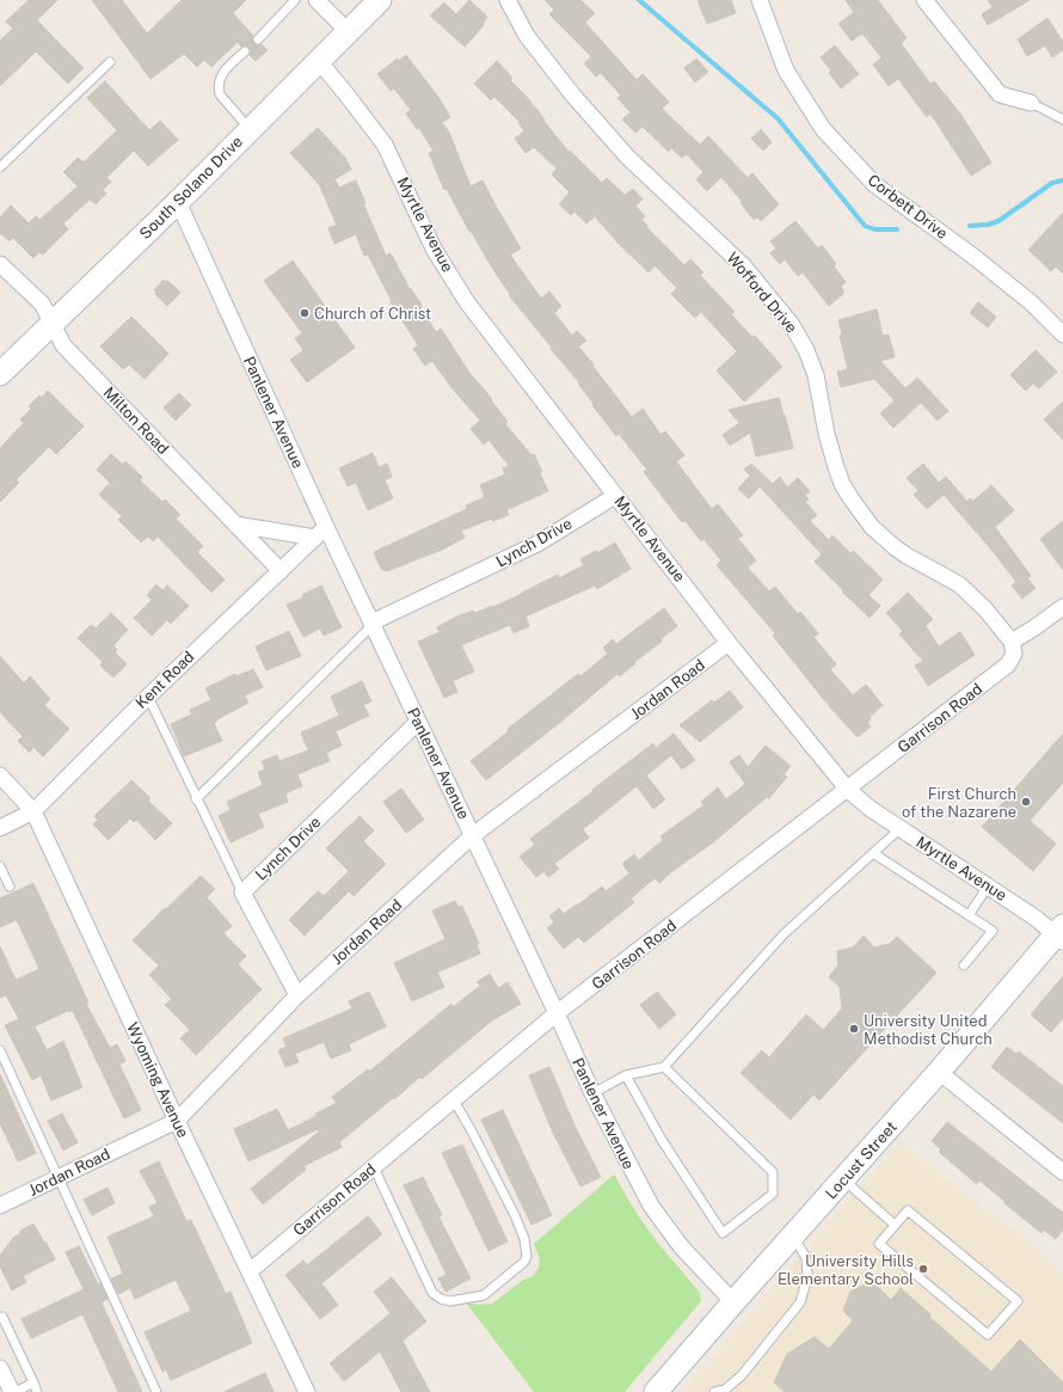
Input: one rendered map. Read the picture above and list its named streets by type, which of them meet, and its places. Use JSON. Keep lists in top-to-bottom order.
{
  "streets": {
    "street": [
      "South Solano Drive",
      "Corbett Drive",
      "Myrtle Avenue",
      "Wofford Drive",
      "Panlener Avenue",
      "Milton Road",
      "Lynch Drive",
      "Kent Road",
      "Jordan Road",
      "Garrison Road",
      "Wyoming Avenue",
      "Locust Street"
    ]
  },
  "crossings": [
    ["South Solano Drive", "Myrtle Avenue"],
    ["South Solano Drive", "Panlener Avenue"],
    ["South Solano Drive", "Milton Road"],
    ["Myrtle Avenue", "Lynch Drive"],
    ["Myrtle Avenue", "Jordan Road"],
    ["Myrtle Avenue", "Garrison Road"],
    ["Myrtle Avenue", "Locust Street"],
    ["Wofford Drive", "Garrison Road"],
    ["Panlener Avenue", "Lynch Drive"],
    ["Panlener Avenue", "Kent Road"],
    ["Panlener Avenue", "Jordan Road"],
    ["Panlener Avenue", "Garrison Road"],
    ["Panlener Avenue", "Locust Street"],
    ["Milton Road", "Kent Road"],
    ["Lynch Drive", "Jordan Road"],
    ["Kent Road", "Wyoming Avenue"],
    ["Jordan Road", "Wyoming Avenue"],
    ["Garrison Road", "Wyoming Avenue"]
  ],
  "places": [
    "Church of Christ",
    "First Church of the Nazarene",
    "University United Methodist Church",
    "University Hills Elementary School"
  ]
}
